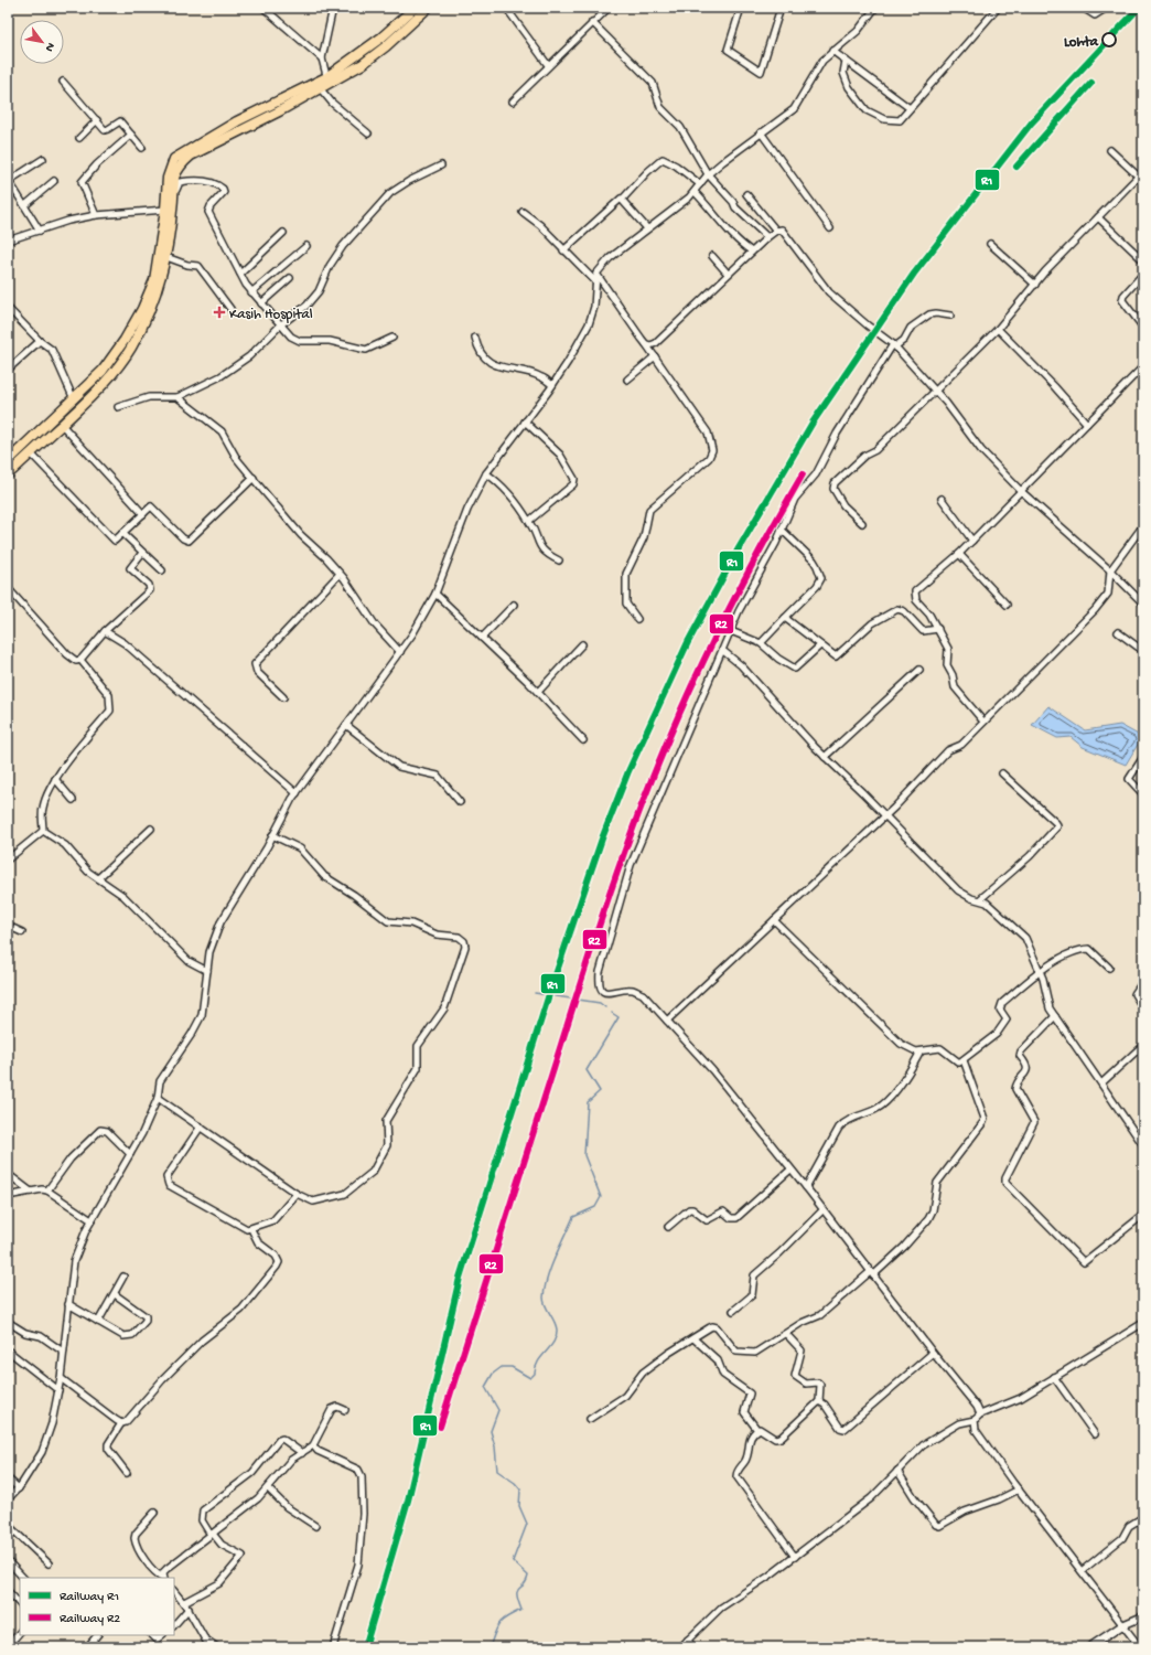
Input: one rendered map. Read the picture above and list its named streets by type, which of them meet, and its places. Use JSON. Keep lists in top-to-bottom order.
{
  "places": {
    "other": ["Lohta"],
    "health": ["Kasih Hospital"]
  },
  "lines": ["rail line R1", "rail line R2"],
  "legend": ["Railway R1", "Railway R2"],
  "north": "bottom right"
}
